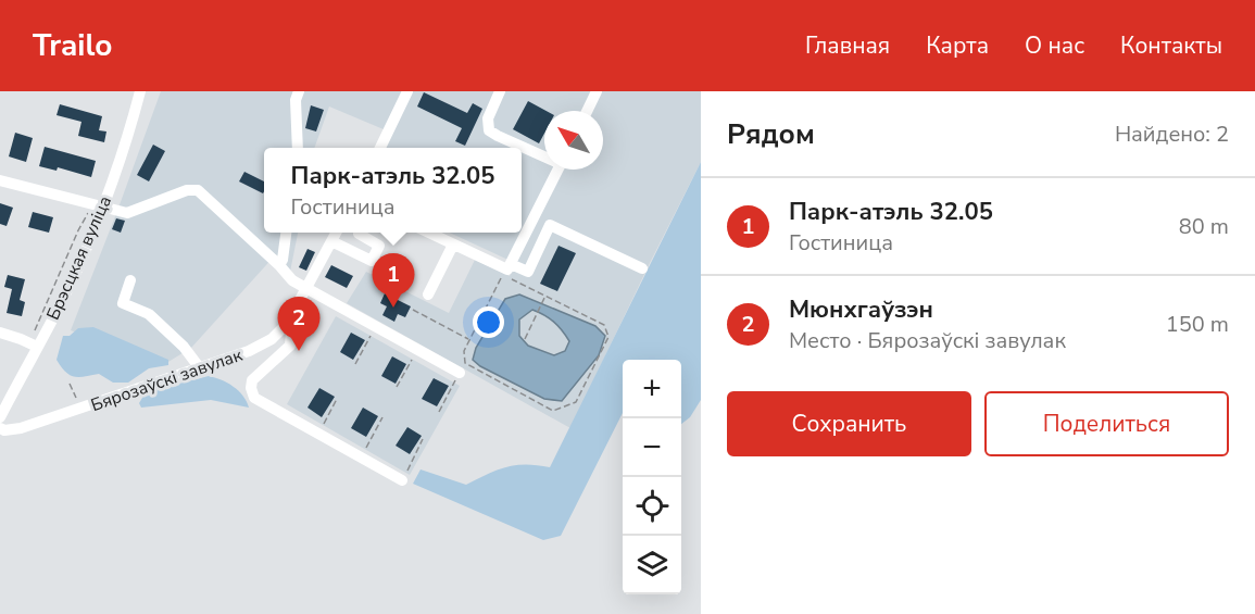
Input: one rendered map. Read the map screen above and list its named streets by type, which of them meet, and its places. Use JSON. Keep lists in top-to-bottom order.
{
  "streets": {
    "street": ["Брэсцкая вуліца", "Бярозаўскі завулак"]
  },
  "north": "top left",
  "page": {
    "header": "Trailo",
    "nav": [
      "Главная",
      "Карта",
      "О нас",
      "Контакты"
    ],
    "heading": ["Рядом", "Найдено: 2"],
    "popup": ["Парк-атэль 32.05", "Гостиница"],
    "list": [
      {
        "mark": "1",
        "name": "Парк-атэль 32.05",
        "note": "Гостиница",
        "value": "80 m"
      },
      {
        "mark": "2",
        "name": "Мюнхгаўзэн",
        "note": "Место · Бярозаўскі завулак",
        "value": "150 m"
      }
    ],
    "pins": ["1", "2"],
    "map_buttons": ["+", "−"],
    "buttons": ["Сохранить", "Поделиться"]
  }
}
